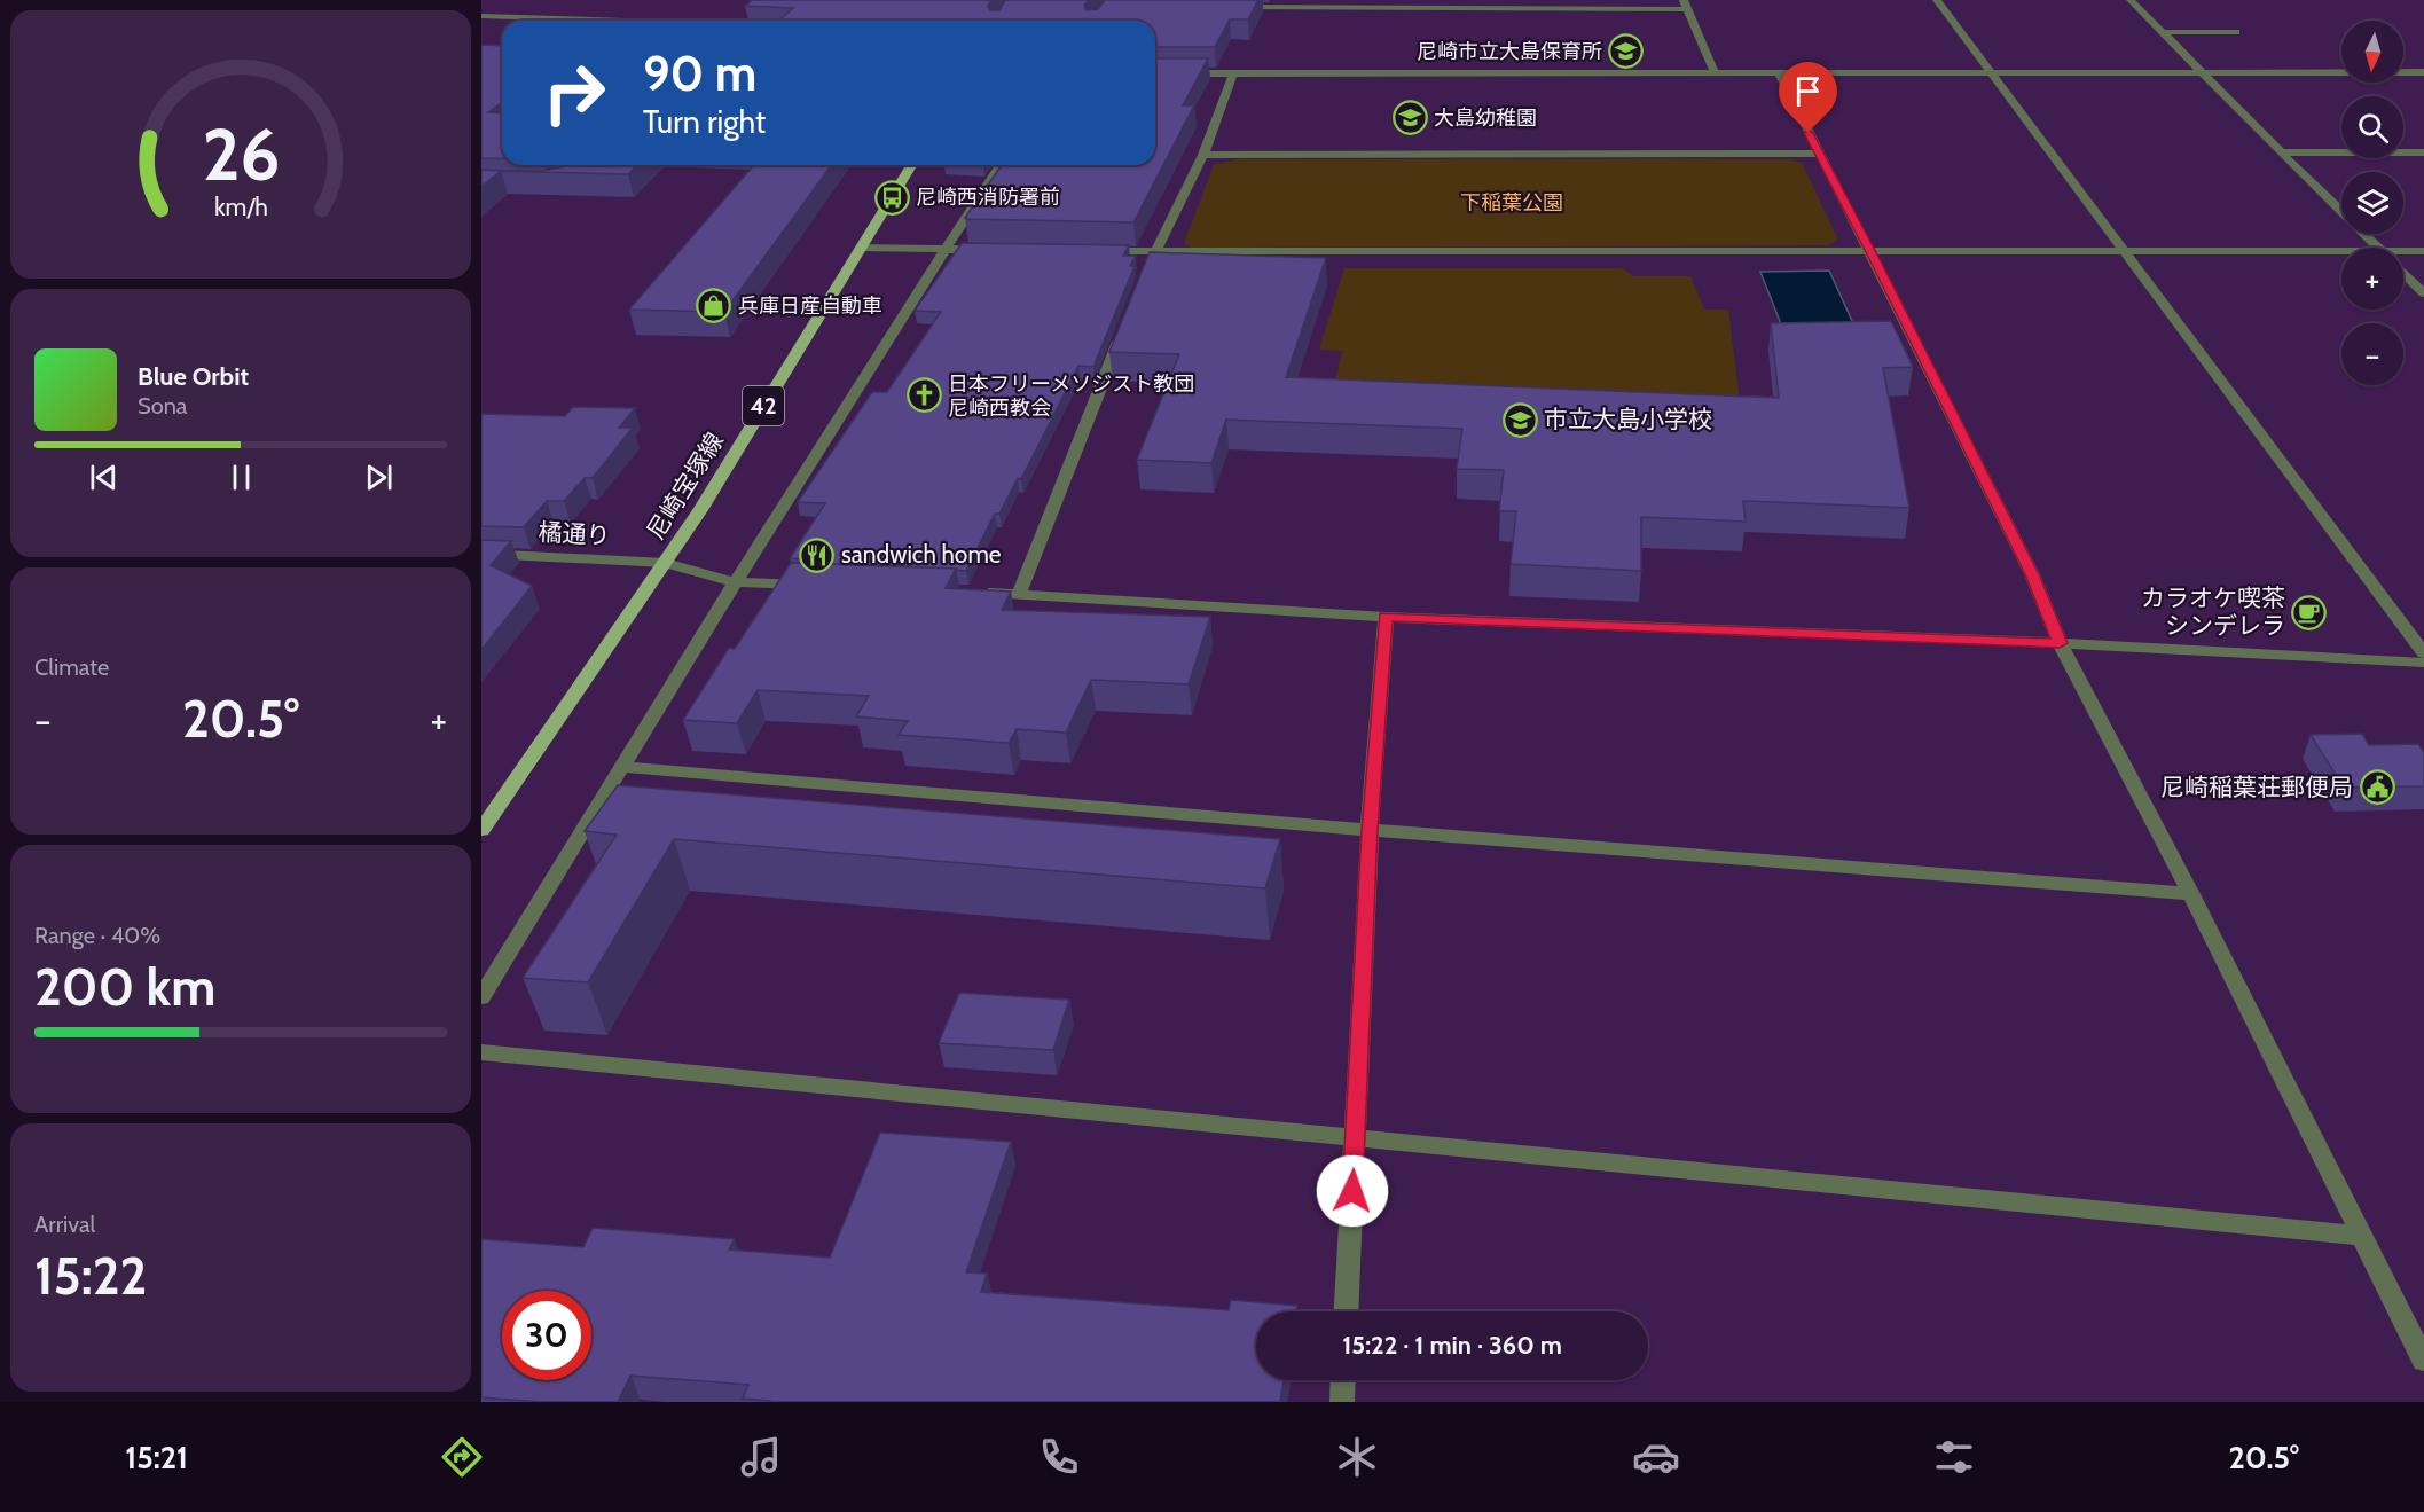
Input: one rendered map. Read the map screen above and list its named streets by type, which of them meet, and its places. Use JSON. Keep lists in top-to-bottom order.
{
  "streets": {
    "main road": ["42", "尼崎宝塚線"],
    "street": ["橘通り"]
  },
  "crossings": [
    ["尼崎宝塚線", "橘通り"]
  ],
  "parks": ["下稲葉公園"],
  "places": {
    "school or university": ["尼崎市立大島保育所", "大島幼稚園", "市立大島小学校"],
    "bus stop": ["尼崎西消防署前"],
    "shop": ["兵庫日産自動車"],
    "church": ["日本フリーメソジスト教団 尼崎西教会"],
    "restaurant": ["sandwich home"],
    "cafe": ["カラオケ喫茶 シンデレラ"],
    "public building": ["尼崎稲葉荘郵便局"]
  },
  "north": "bottom",
  "page": {
    "map_buttons": ["+", "−"],
    "turn": ["90 m", "Turn right"],
    "song": ["Blue Orbit", "Sona"],
    "tile": [
      "Climate",
      ["Range · 40%", "200 km"],
      ["Arrival", "15:22"]
    ],
    "heat": ["−", "20.5°", "+"],
    "limit": "30",
    "trip": "15:22 · 1 min · 360 m",
    "tabs": ["15:21", "20.5°"],
    "gauge": ["26", "km/h"]
  }
}
